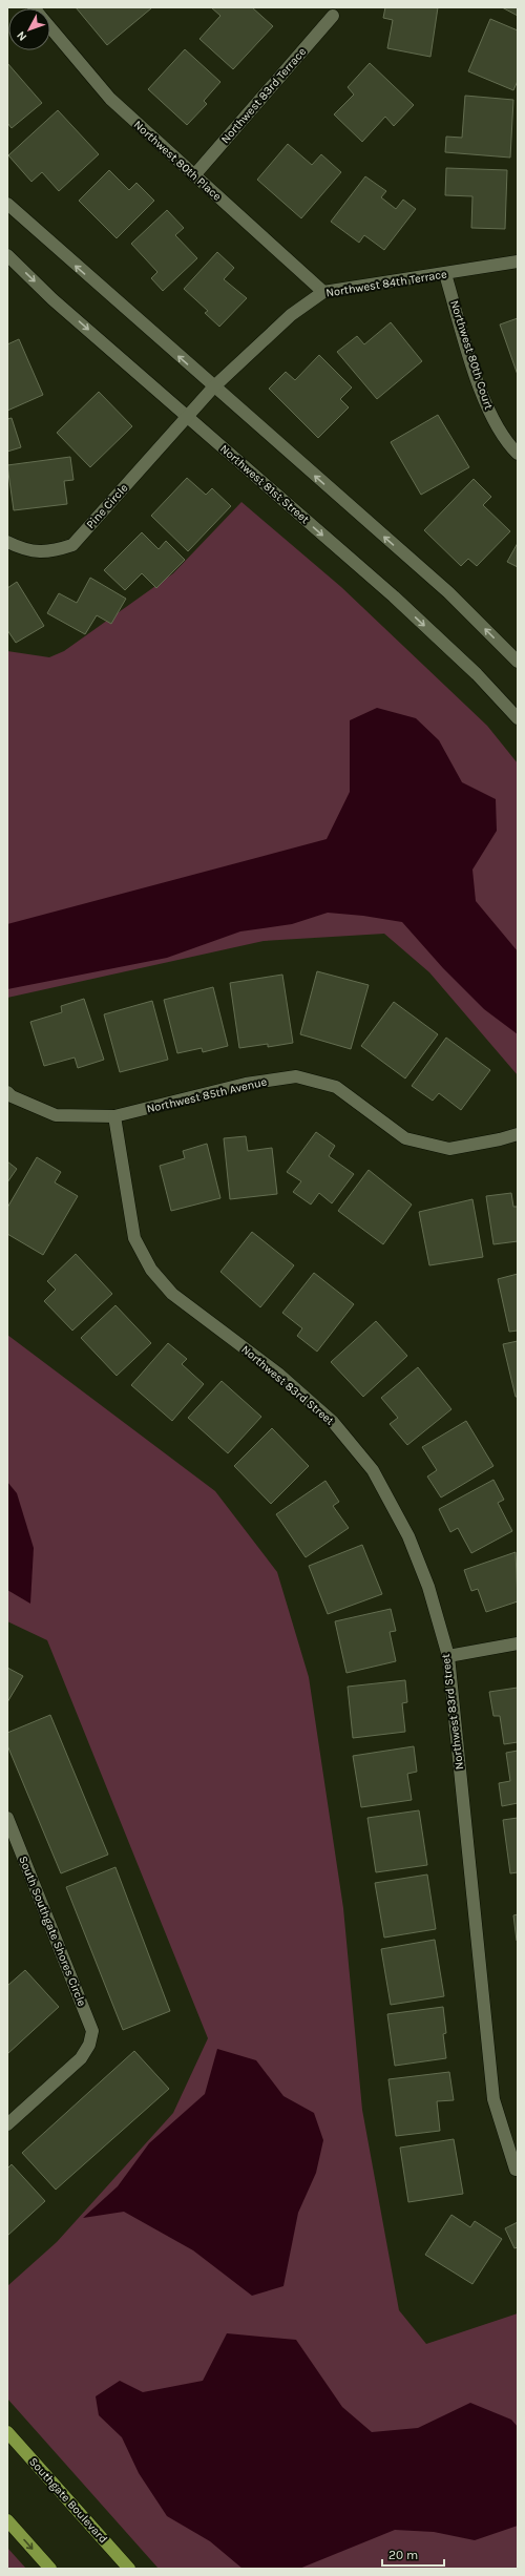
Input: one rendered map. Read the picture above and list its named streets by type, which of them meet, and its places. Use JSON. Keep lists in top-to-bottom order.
{
  "streets": {
    "main road": ["Southgate Boulevard"],
    "street": [
      "Northwest 83rd Terrace",
      "Northwest 80th Place",
      "Northwest 84th Terrace",
      "Northwest 80th Court",
      "Northwest 81st Street",
      "Pine Circle",
      "Northwest 85th Avenue",
      "Northwest 83rd Street",
      "South Southgate Shores Circle"
    ]
  },
  "crossings": [
    ["Northwest 83rd Terrace", "Northwest 80th Place"],
    ["Northwest 80th Place", "Northwest 84th Terrace"],
    ["Northwest 84th Terrace", "Northwest 80th Court"],
    ["Northwest 84th Terrace", "Northwest 81st Street"],
    ["Northwest 84th Terrace", "Pine Circle"],
    ["Northwest 81st Street", "Pine Circle"],
    ["Northwest 85th Avenue", "Northwest 83rd Street"]
  ],
  "scale_bar": "20 m",
  "north": "bottom left"
}
